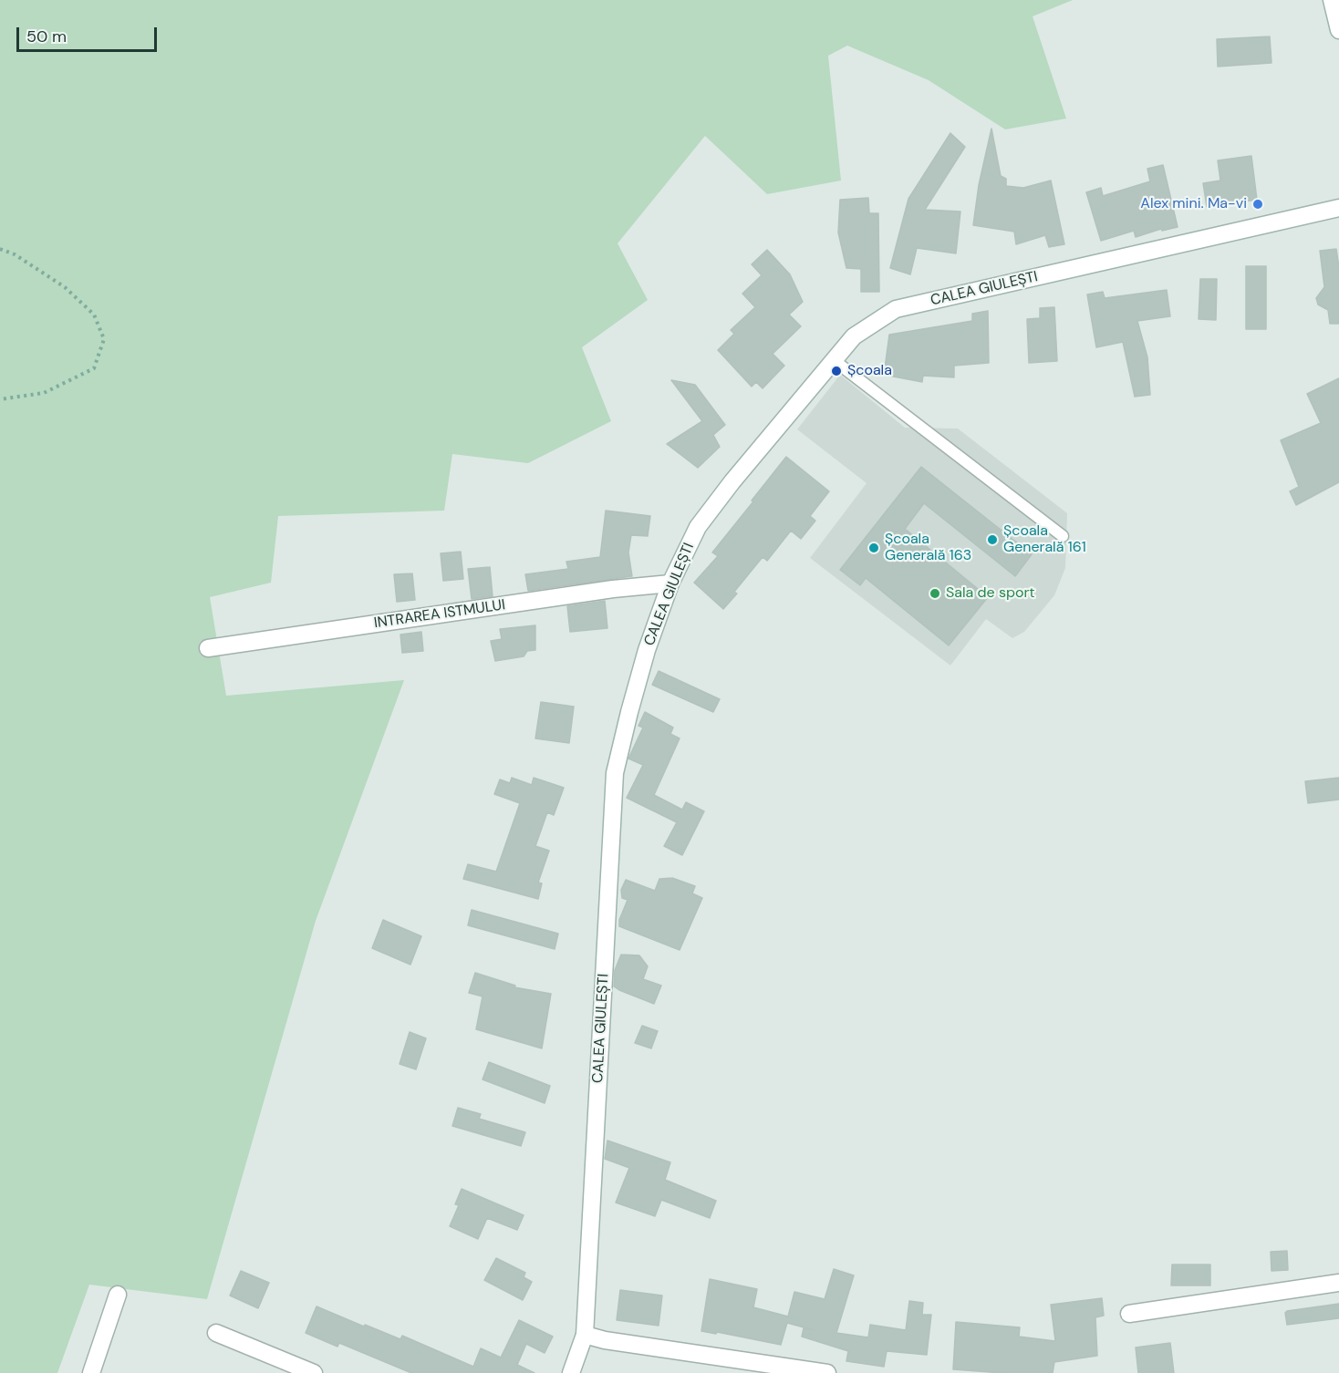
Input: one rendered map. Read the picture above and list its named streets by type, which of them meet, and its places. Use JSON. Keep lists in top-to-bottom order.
{
  "streets": {
    "main road": ["CALEA GIULEȘTI", "INTRAREA ISTMULUI"]
  },
  "crossings": [
    ["CALEA GIULEȘTI", "INTRAREA ISTMULUI"]
  ],
  "places": [
    "Alex mini. Ma-vi",
    "Școala",
    "Școala Generală 161",
    "Școala Generală 163",
    "Sala de sport"
  ],
  "scale_bar": "50 m"
}
